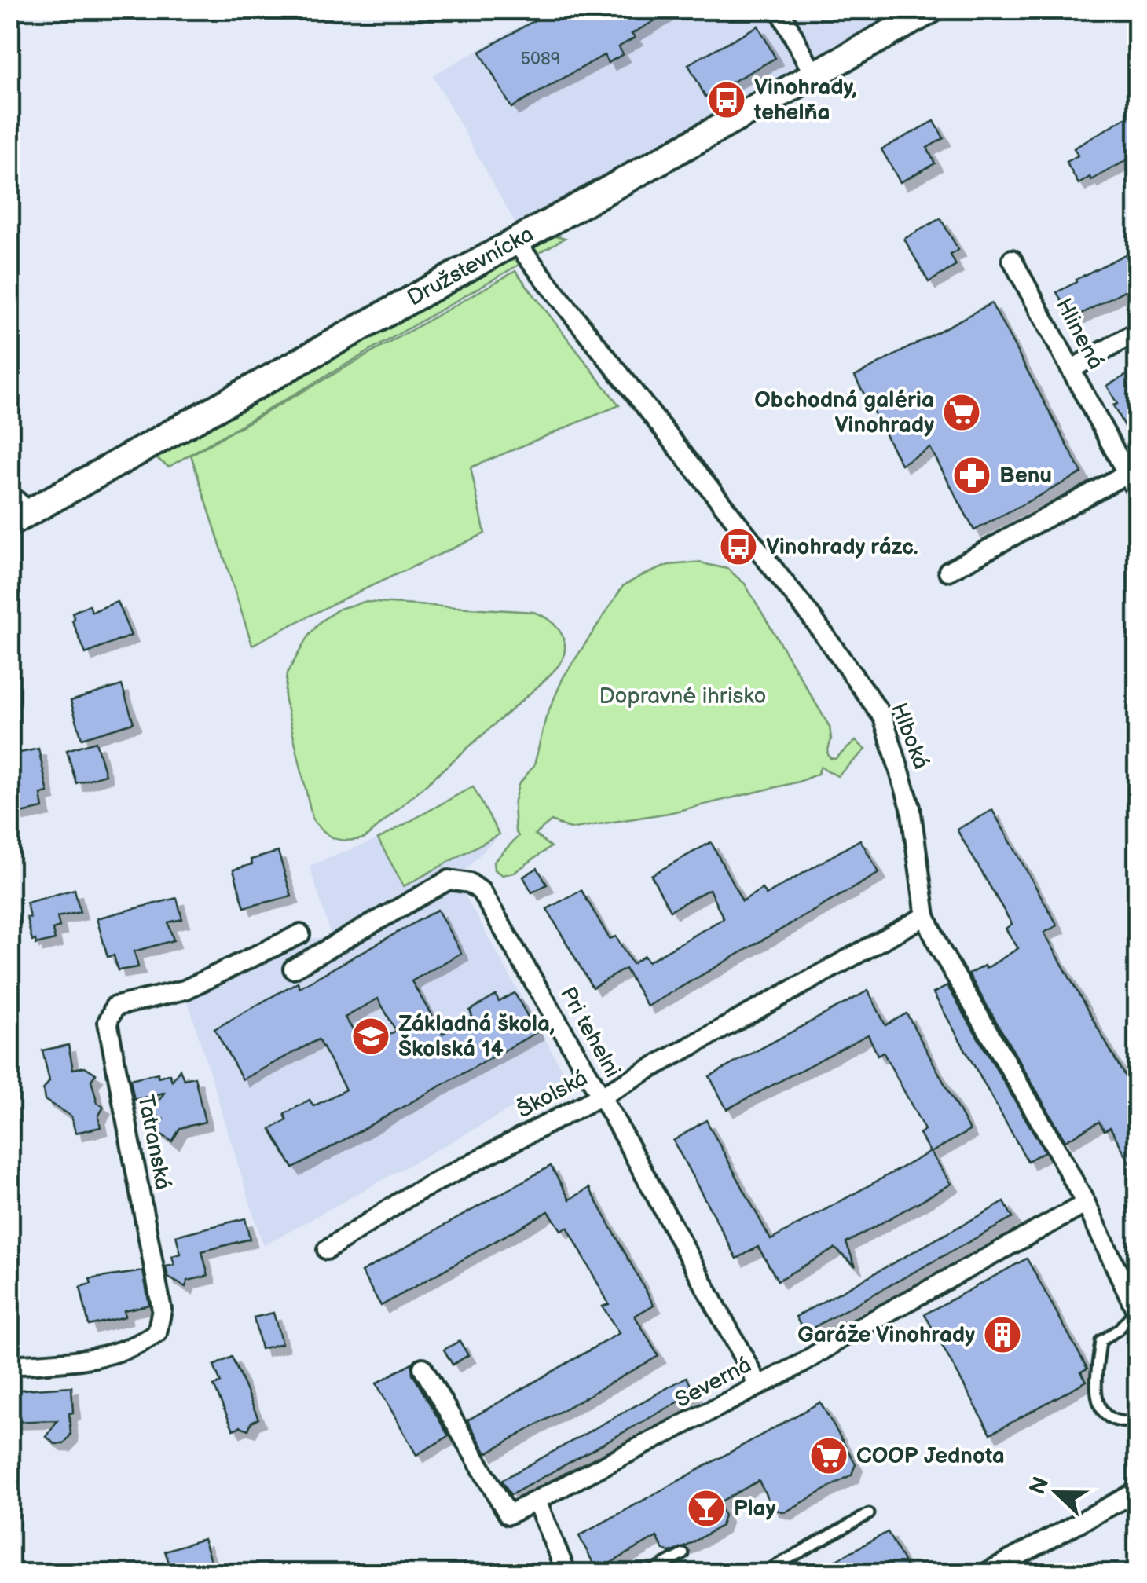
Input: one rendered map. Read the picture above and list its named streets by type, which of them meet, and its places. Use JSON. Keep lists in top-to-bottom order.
{
  "streets": {
    "main road": ["Družstevnícka"],
    "street": [
      "Hlinená",
      "Hlboká",
      "Pri tehelni",
      "Školská",
      "Tatranská",
      "Severná"
    ]
  },
  "crossings": [
    ["Družstevnícka", "Hlboká"],
    ["Hlboká", "Školská"],
    ["Hlboká", "Severná"],
    ["Pri tehelni", "Školská"],
    ["Pri tehelni", "Severná"]
  ],
  "parks": ["Dopravné ihrisko"],
  "places": {
    "bus stop": ["Vinohrady, tehelňa", "Vinohrady rázc."],
    "supermarket": ["Obchodná galéria Vinohrady", "COOP Jednota"],
    "pharmacy": ["Benu"],
    "school or university": ["Základná škola, Školská 14"],
    "building": ["Garáže Vinohrady"],
    "bar": ["Play"]
  },
  "house_numbers": ["5089"],
  "north": "left"
}
